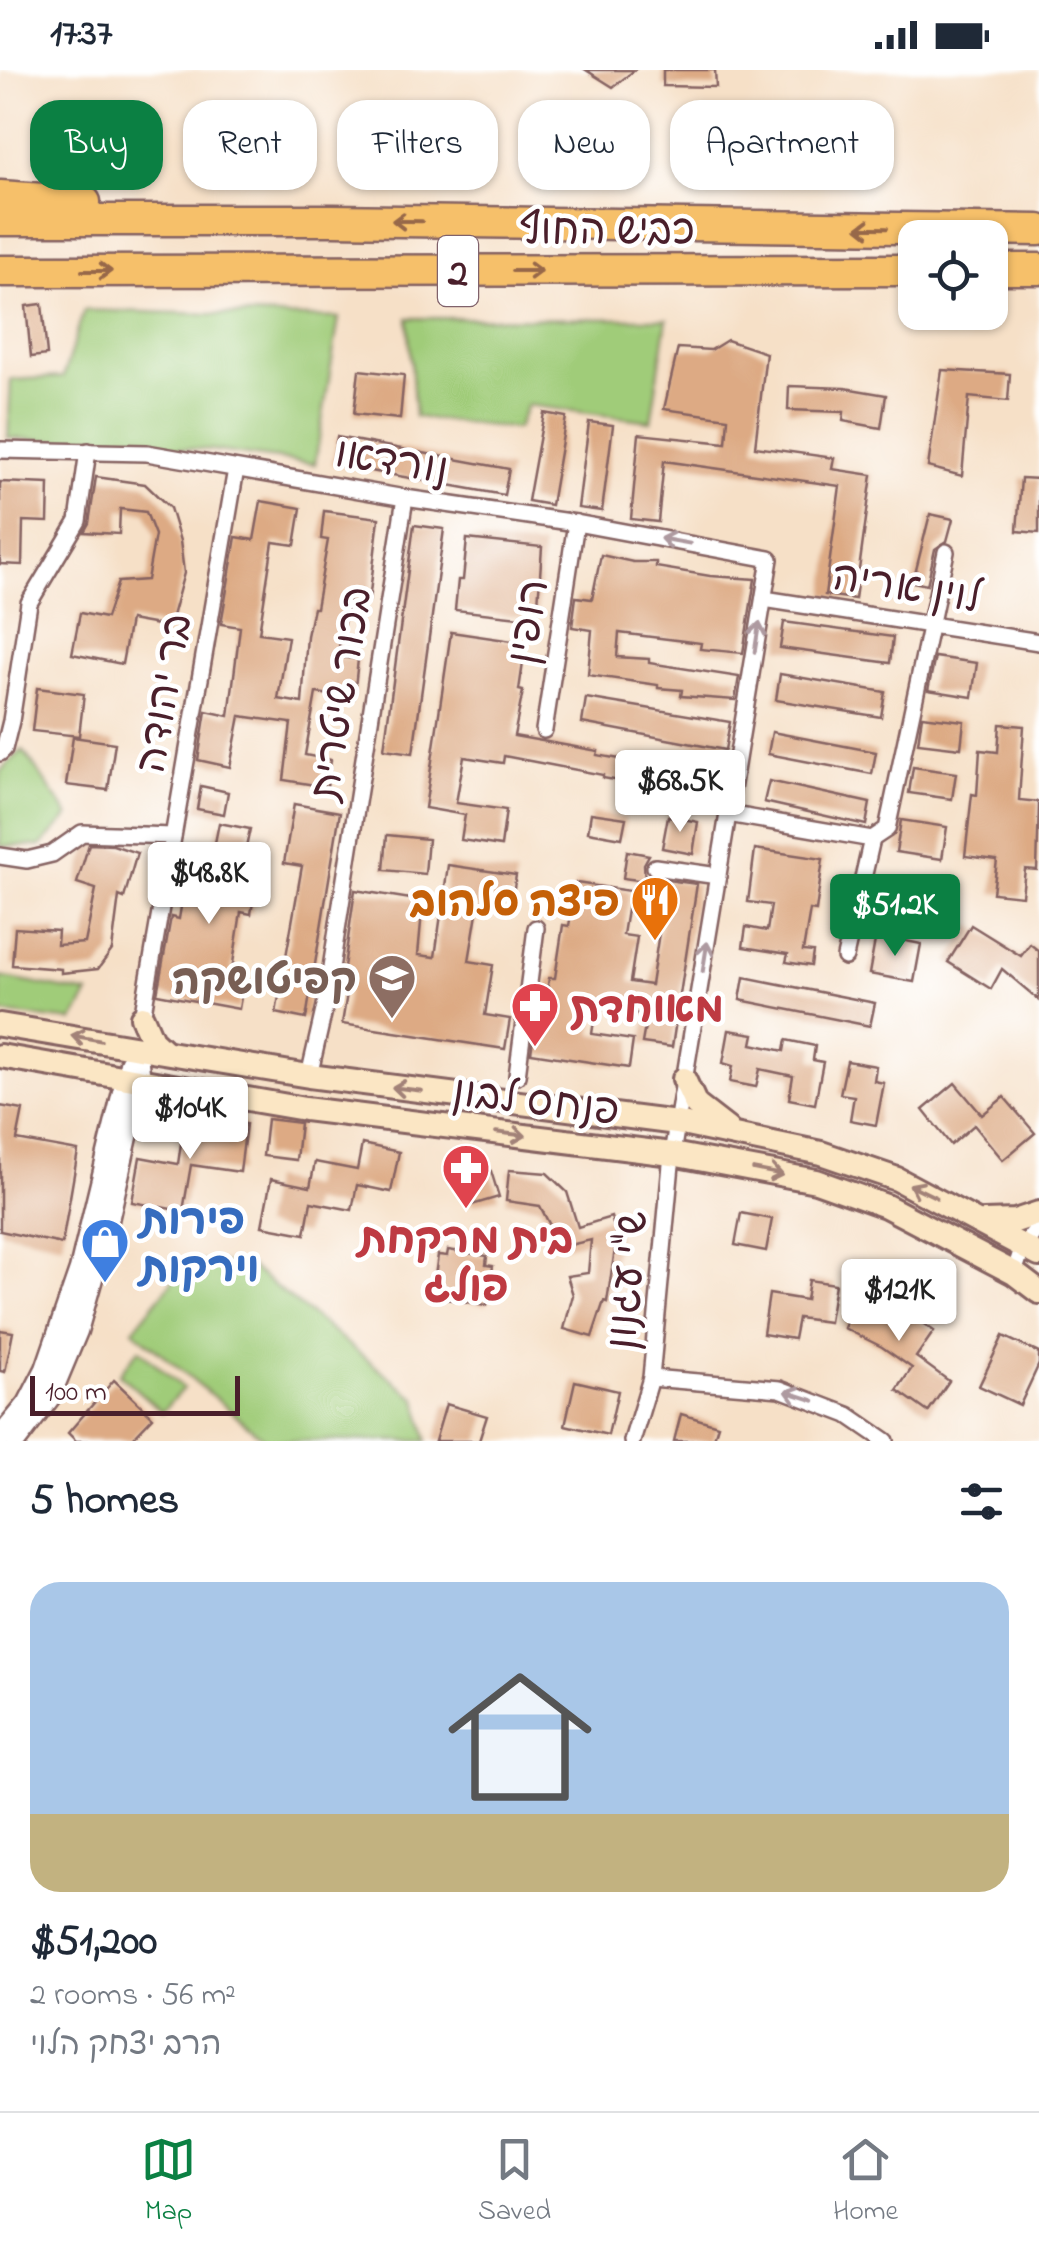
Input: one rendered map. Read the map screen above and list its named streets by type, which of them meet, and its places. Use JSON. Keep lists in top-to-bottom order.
{
  "streets": {
    "highway": ["כביש החוף", "2"],
    "main road": ["פנחס לבון"],
    "street": [
      "נורדאו",
      "לוין אריה",
      "רופין",
      "בר יהודה",
      "בכור שיטרית",
      "ש\"י עגנון"
    ]
  },
  "crossings": [
    ["נורדאו", "רופין"],
    ["נורדאו", "בר יהודה"],
    ["נורדאו", "בכור שיטרית"],
    ["נורדאו", "ש\"י עגנון"],
    ["לוין אריה", "ש\"י עגנון"],
    ["בר יהודה", "פנחס לבון"],
    ["בכור שיטרית", "פנחס לבון"],
    ["פנחס לבון", "ש\"י עגנון"]
  ],
  "one_way": ["ש\"י עגנון"],
  "places": {
    "restaurant": ["פיצה סלהוב"],
    "school or university": ["קפיטושקה"],
    "pharmacy": ["מאוחדת", "בית מרקחת פולג"],
    "shop": ["פירות וירקות"]
  },
  "scale_bar": "100 m",
  "page": {
    "status": "17:37",
    "chip": [
      "Buy",
      "Rent",
      "Filters",
      "New",
      "Apartment"
    ],
    "price": [
      "$68.5K",
      "$48.8K",
      "$51.2K",
      "$104K",
      "$121K"
    ],
    "scale": "100 m",
    "heading": "5 homes",
    "list": [
      {
        "name": "$51,200",
        "note": "2 rooms · 56 m² · הרב יצחק הלוי"
      }
    ],
    "tabs": ["Map", "Saved", "Home"]
  }
}
